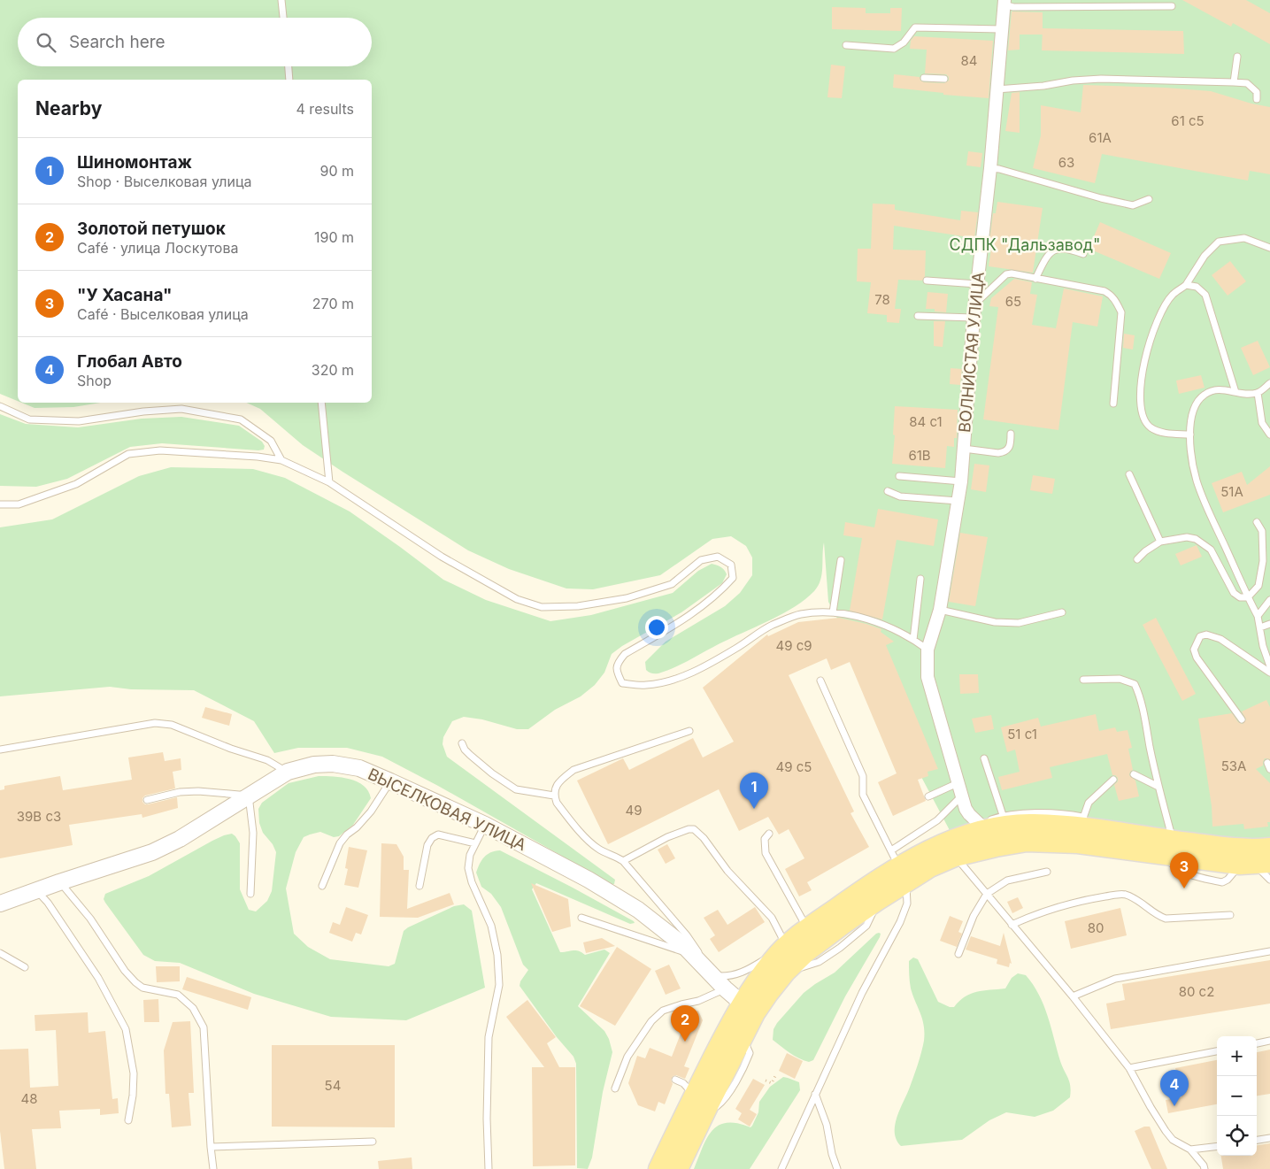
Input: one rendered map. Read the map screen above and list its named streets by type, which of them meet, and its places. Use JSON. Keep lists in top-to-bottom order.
{
  "streets": {
    "street": ["ВОЛНИСТАЯ УЛИЦА", "ВЫСЕЛКОВАЯ УЛИЦА"]
  },
  "parks": ["СДПК \"Дальзавод\""],
  "house_numbers": [
    "84",
    "61 с5",
    "61А",
    "63",
    "78",
    "65",
    "84 с1",
    "61В",
    "51А",
    "49 с9",
    "51 с1",
    "53А",
    "49 с5",
    "49",
    "39В с3",
    "80",
    "80 с2",
    "54",
    "48"
  ],
  "page": {
    "search": "Search here",
    "heading": ["Nearby", "4 results"],
    "list": [
      {
        "mark": "1",
        "name": "Шиномонтаж",
        "note": "Shop · Выселковая улица",
        "value": "90 m"
      },
      {
        "mark": "2",
        "name": "Золотой петушок",
        "note": "Café · улица Лоскутова",
        "value": "190 m"
      },
      {
        "mark": "3",
        "name": "\"У Хасана\"",
        "note": "Café · Выселковая улица",
        "value": "270 m"
      },
      {
        "mark": "4",
        "name": "Глобал Авто",
        "note": "Shop",
        "value": "320 m"
      }
    ],
    "pins": [
      "1",
      "3",
      "2",
      "4"
    ],
    "map_buttons": ["+", "−"]
  }
}
